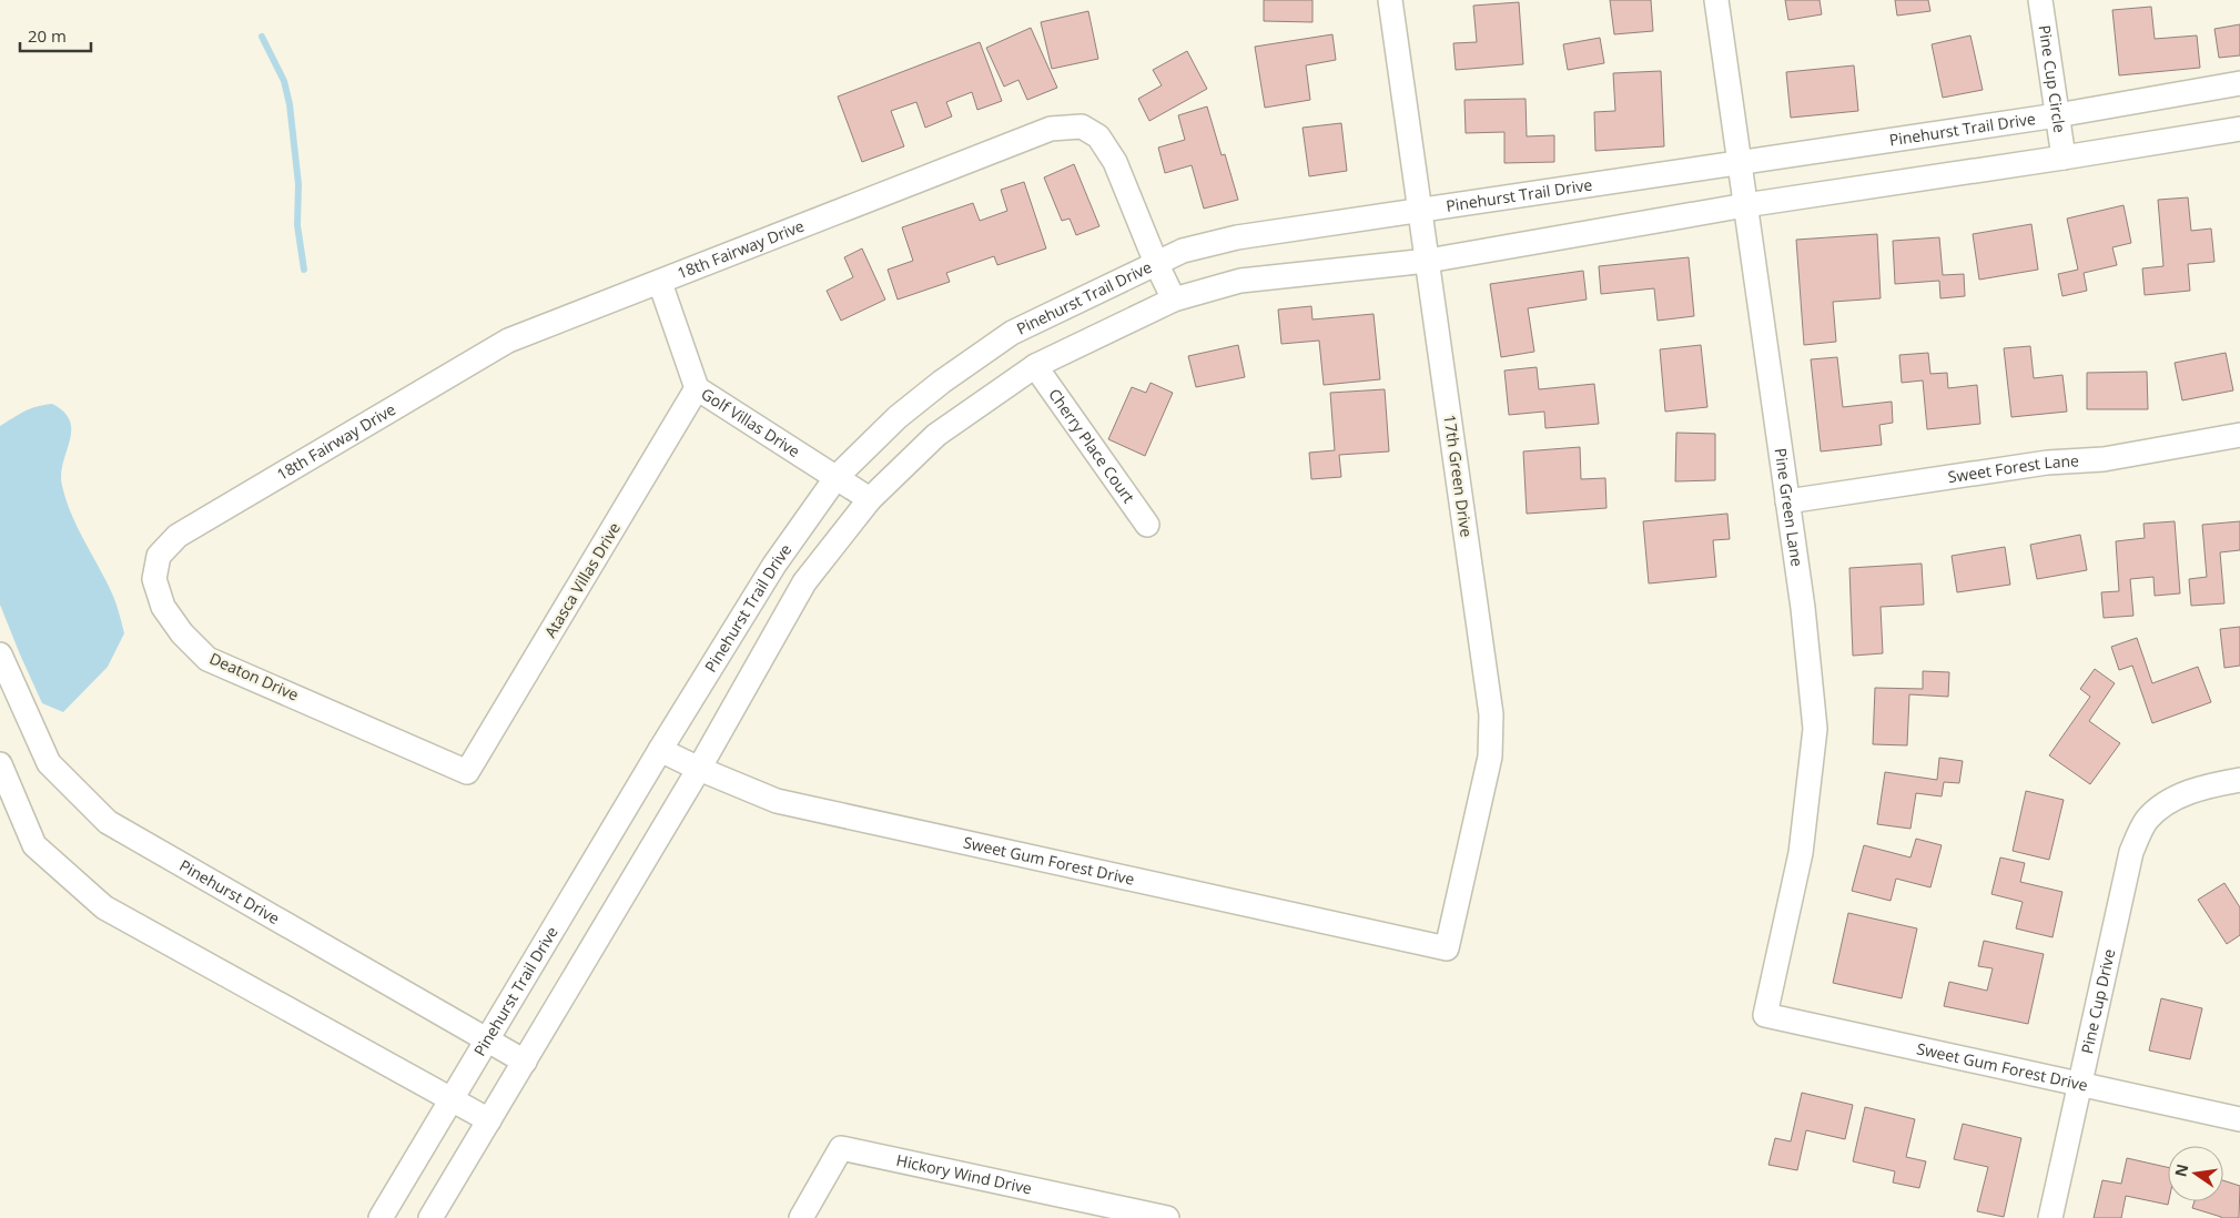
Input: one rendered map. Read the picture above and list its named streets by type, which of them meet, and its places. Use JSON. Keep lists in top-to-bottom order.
{
  "streets": {
    "street": [
      "Pine Cup Circle",
      "Pinehurst Trail Drive",
      "18th Fairway Drive",
      "Golf Villas Drive",
      "Cherry Place Court",
      "Sweet Forest Lane",
      "17th Green Drive",
      "Pine Green Lane",
      "Atasca Villas Drive",
      "Deaton Drive",
      "Sweet Gum Forest Drive",
      "Pinehurst Drive",
      "Pine Cup Drive",
      "Hickory Wind Drive"
    ]
  },
  "crossings": [
    ["Pine Cup Circle", "Pinehurst Trail Drive"],
    ["Pinehurst Trail Drive", "18th Fairway Drive"],
    ["Pinehurst Trail Drive", "Golf Villas Drive"],
    ["Pinehurst Trail Drive", "17th Green Drive"],
    ["Pinehurst Trail Drive", "Pine Green Lane"],
    ["Pinehurst Trail Drive", "Sweet Gum Forest Drive"],
    ["Pinehurst Trail Drive", "Pinehurst Drive"],
    ["18th Fairway Drive", "Golf Villas Drive"],
    ["18th Fairway Drive", "Deaton Drive"],
    ["Golf Villas Drive", "Atasca Villas Drive"],
    ["Sweet Forest Lane", "Pine Green Lane"],
    ["17th Green Drive", "Sweet Gum Forest Drive"],
    ["Pine Green Lane", "Sweet Gum Forest Drive"],
    ["Atasca Villas Drive", "Deaton Drive"],
    ["Sweet Gum Forest Drive", "Pine Cup Drive"]
  ],
  "scale_bar": "20 m",
  "north": "left"
}
